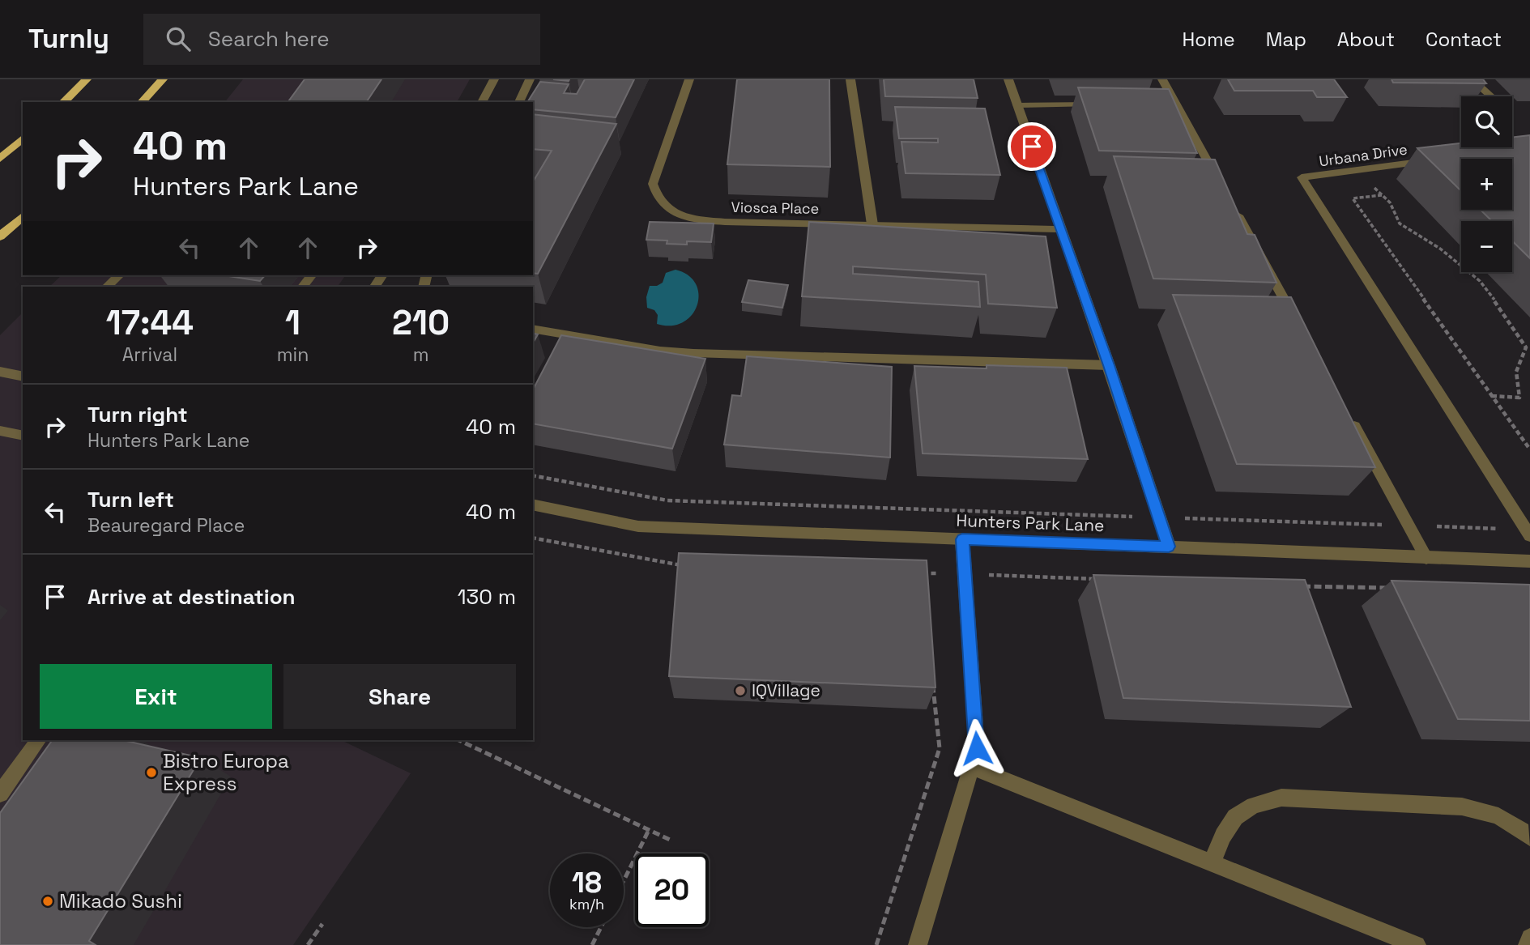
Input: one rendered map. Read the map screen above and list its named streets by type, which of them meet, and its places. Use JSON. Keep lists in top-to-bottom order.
{
  "streets": {
    "street": ["Urbana Drive", "Viosca Place", "Hunters Park Lane"]
  },
  "places": ["IQVillage", "Bistro Europa Express", "Mikado Sushi"],
  "page": {
    "header": "Turnly",
    "search": "Search here",
    "nav": [
      "Home",
      "Map",
      "About",
      "Contact"
    ],
    "map_buttons": ["+", "−"],
    "turn": ["40 m", "Hunters Park Lane"],
    "eta": [
      "17:44",
      "Arrival",
      "1",
      "min",
      "210",
      "m"
    ],
    "list": [
      {
        "name": "Turn right",
        "note": "Hunters Park Lane",
        "value": "40 m"
      },
      {
        "name": "Turn left",
        "note": "Beauregard Place",
        "value": "40 m"
      },
      {
        "name": "Arrive at destination",
        "value": "130 m"
      }
    ],
    "buttons": ["Exit", "Share"],
    "speed": "18 km/h",
    "limit": "20"
  }
}
